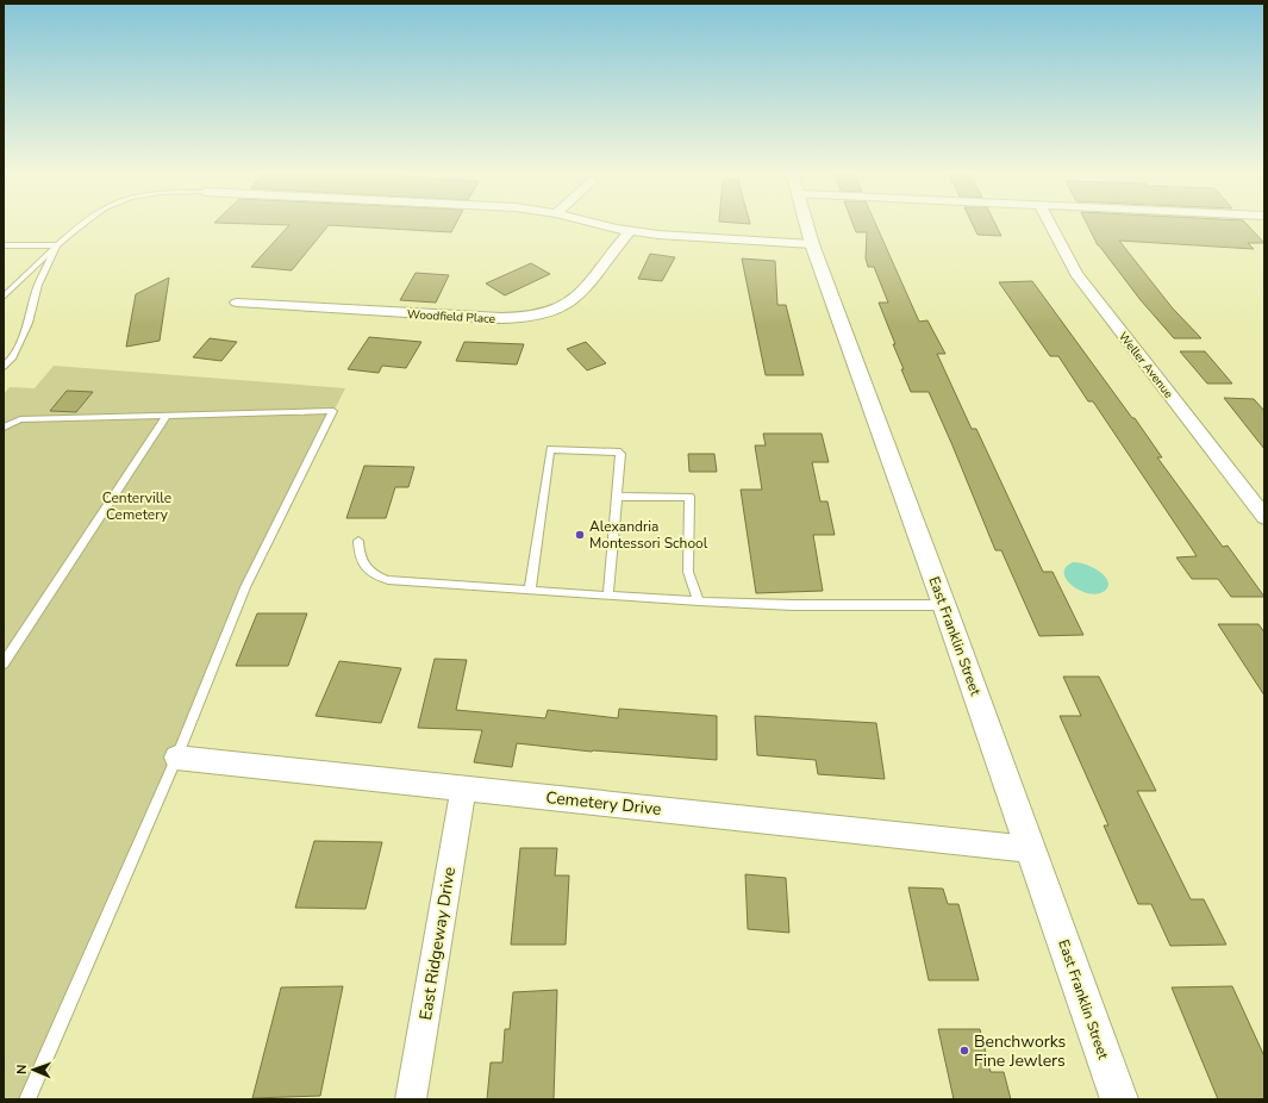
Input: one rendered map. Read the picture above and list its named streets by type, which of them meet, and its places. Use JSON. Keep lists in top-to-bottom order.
{
  "streets": {
    "street": [
      "Woodfield Place",
      "Weller Avenue",
      "East Franklin Street",
      "Cemetery Drive",
      "East Ridgeway Drive"
    ]
  },
  "crossings": [
    ["East Franklin Street", "Cemetery Drive"],
    ["Cemetery Drive", "East Ridgeway Drive"]
  ],
  "parks": ["Centerville Cemetery"],
  "places": ["Alexandria Montessori School", "Benchworks Fine Jewlers"],
  "north": "left"
}
